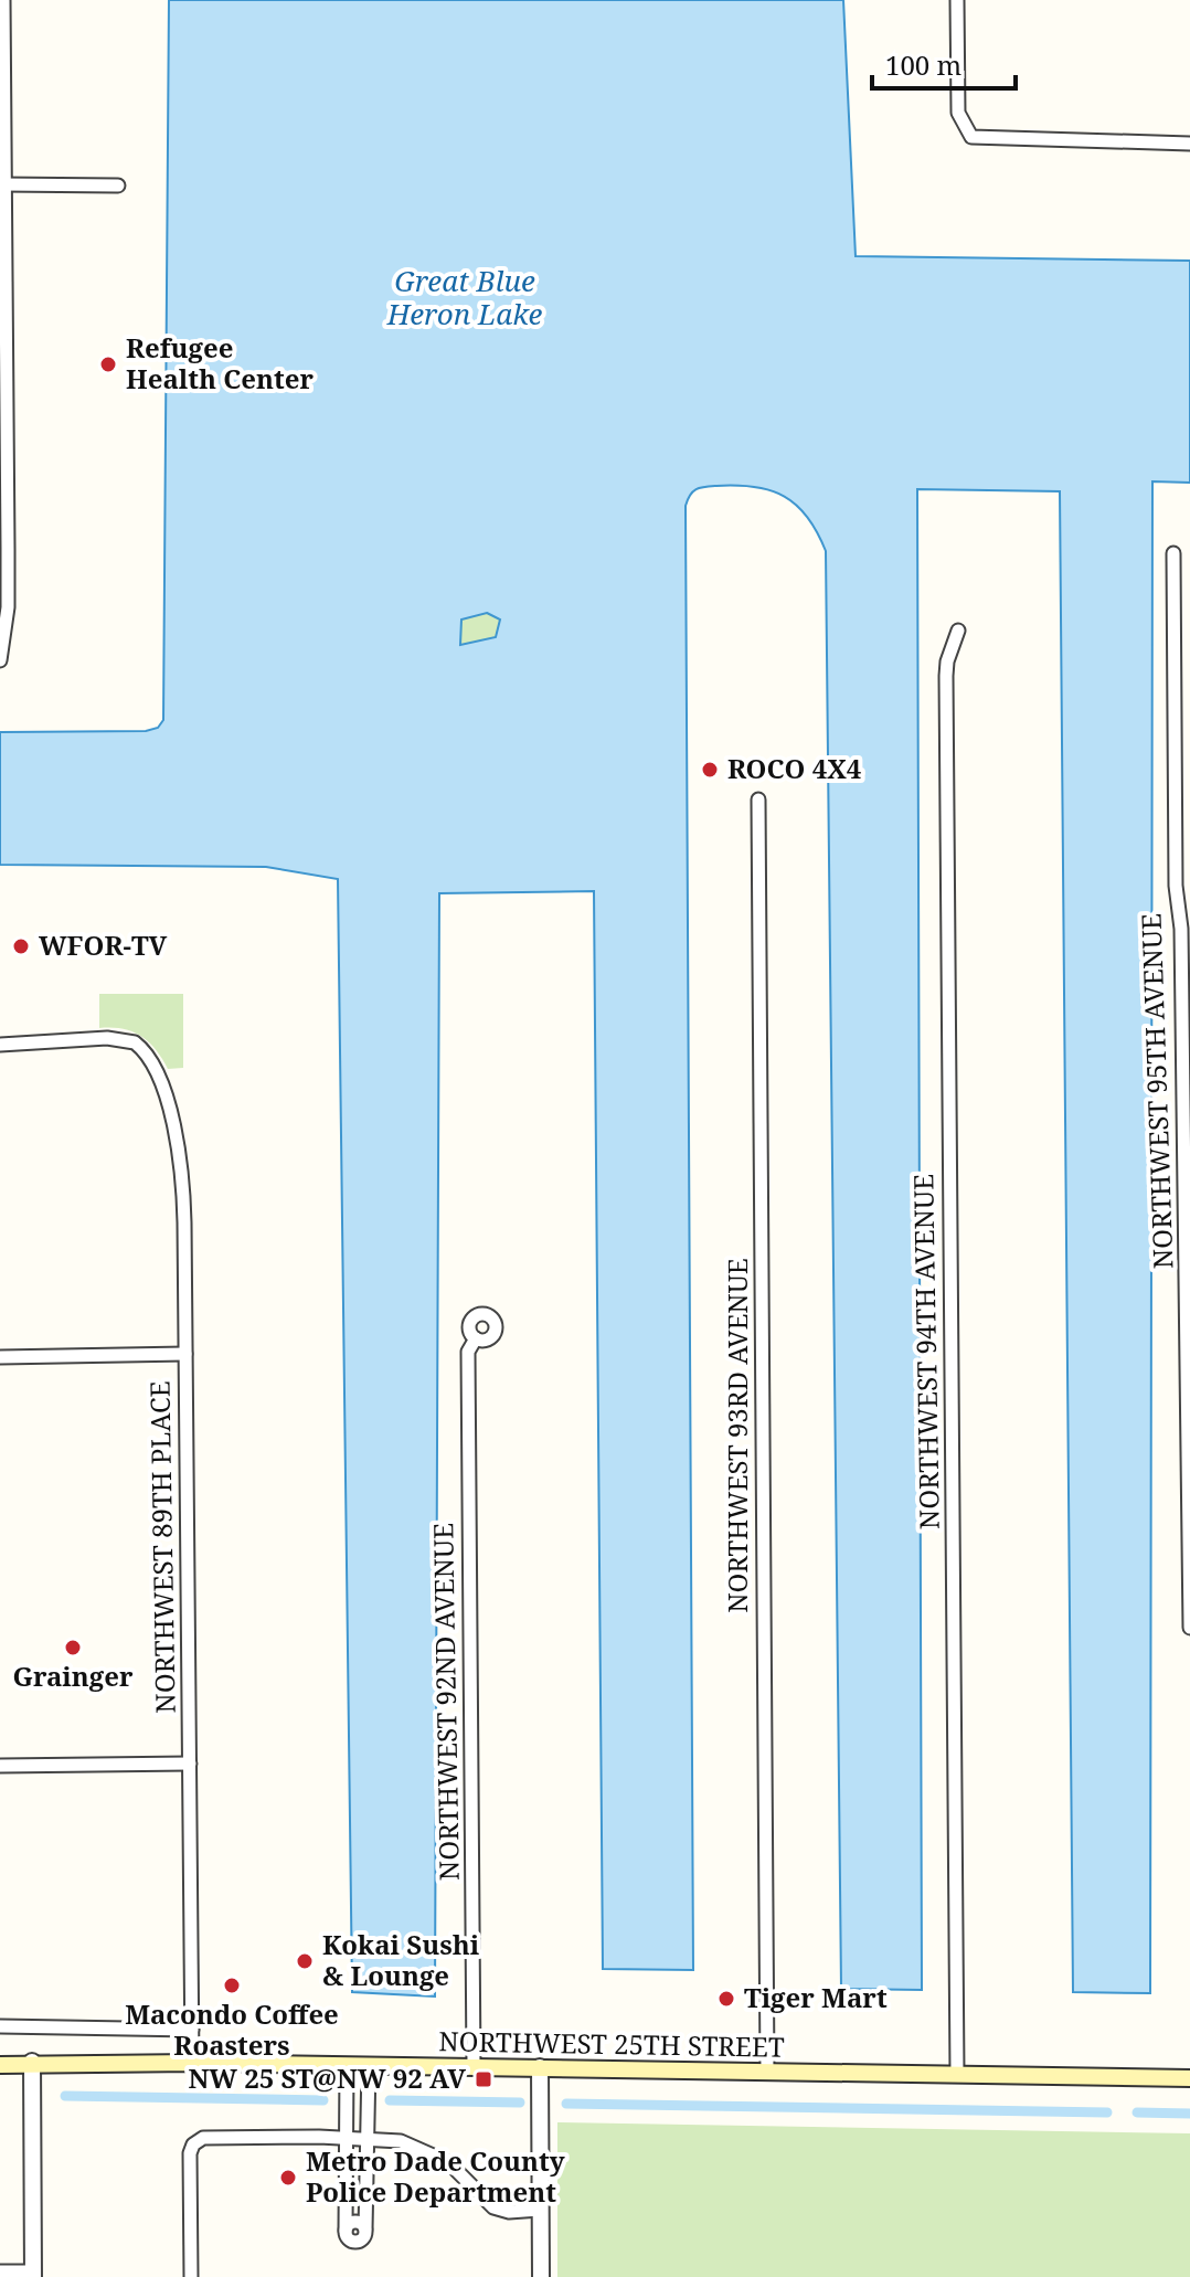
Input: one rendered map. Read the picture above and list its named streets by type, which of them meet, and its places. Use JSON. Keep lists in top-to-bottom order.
{
  "streets": {
    "main road": ["NORTHWEST 25TH STREET"],
    "street": [
      "NORTHWEST 95TH AVENUE",
      "NORTHWEST 94TH AVENUE",
      "NORTHWEST 93RD AVENUE",
      "NORTHWEST 89TH PLACE",
      "NORTHWEST 92ND AVENUE"
    ]
  },
  "crossings": [
    ["NORTHWEST 94TH AVENUE", "NORTHWEST 25TH STREET"],
    ["NORTHWEST 93RD AVENUE", "NORTHWEST 25TH STREET"],
    ["NORTHWEST 89TH PLACE", "NORTHWEST 25TH STREET"],
    ["NORTHWEST 92ND AVENUE", "NORTHWEST 25TH STREET"]
  ],
  "water": ["Great Blue Heron Lake"],
  "places": {
    "other": [
      "Refugee Health Center",
      "ROCO 4X4",
      "WFOR-TV",
      "Grainger",
      "Kokai Sushi & Lounge",
      "Macondo Coffee Roasters",
      "Tiger Mart",
      "Metro Dade County Police Department"
    ],
    "transit": ["NW 25 ST@NW 92 AV"]
  },
  "scale_bar": "100 m"
}
